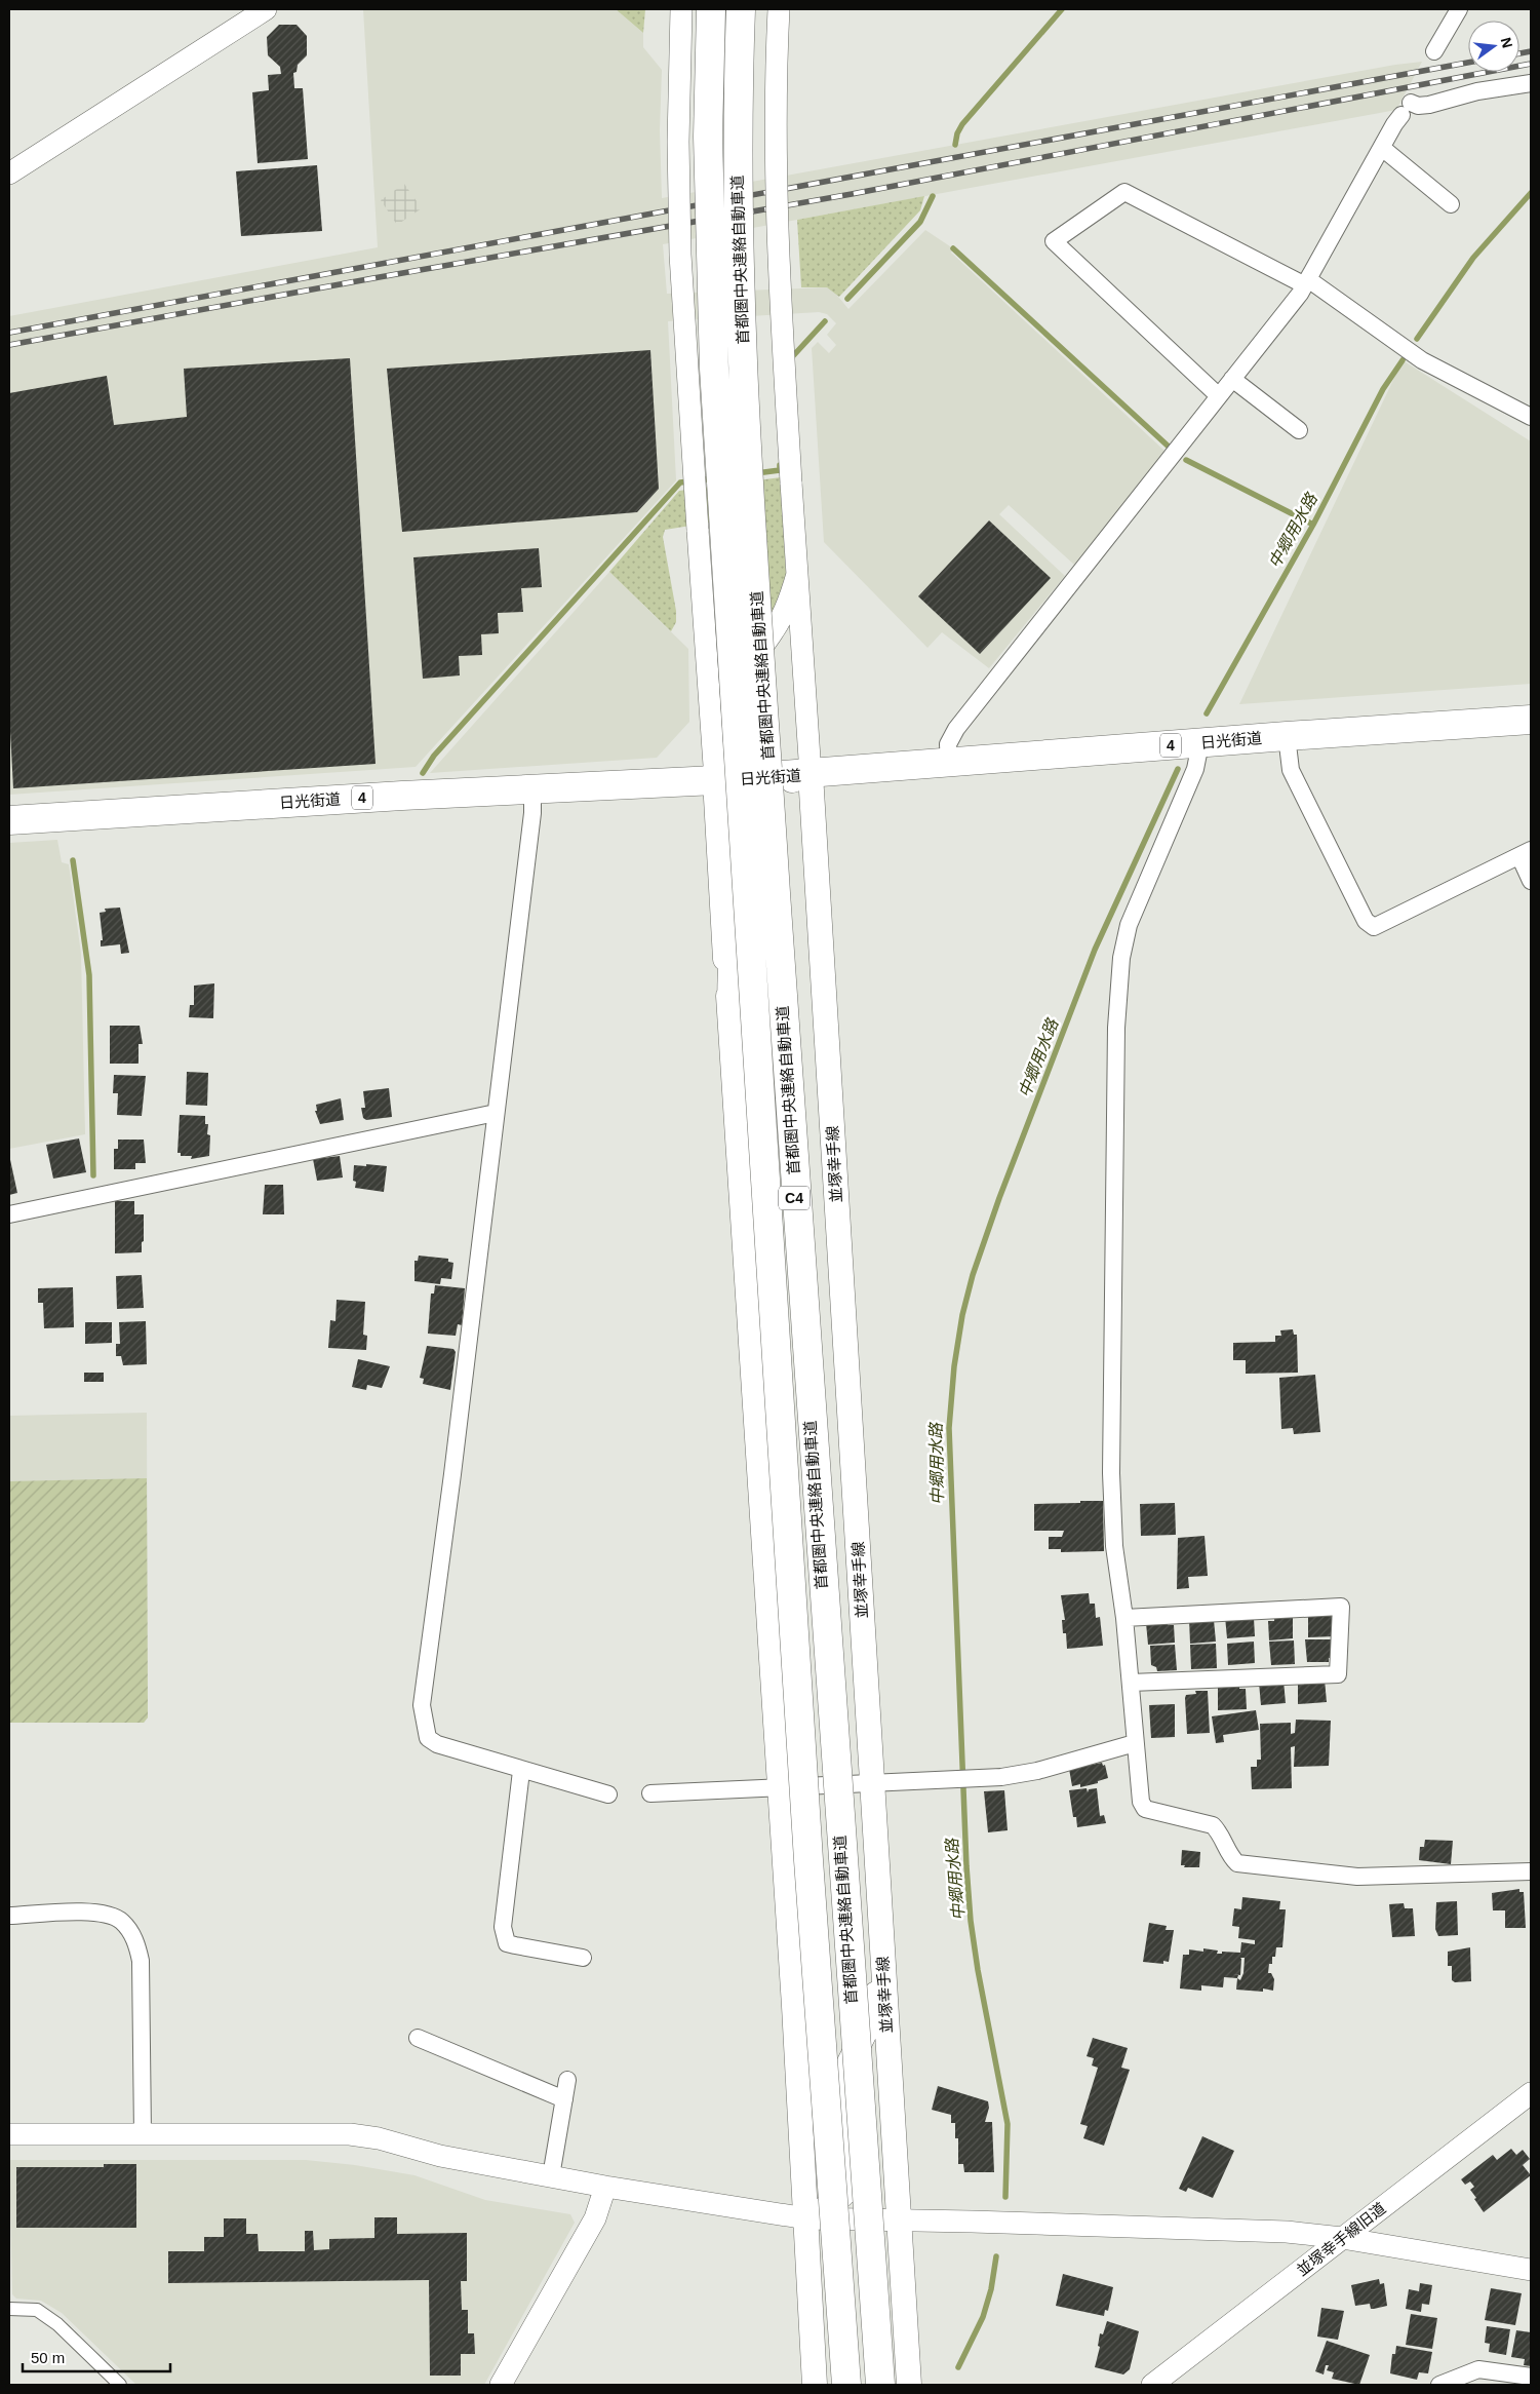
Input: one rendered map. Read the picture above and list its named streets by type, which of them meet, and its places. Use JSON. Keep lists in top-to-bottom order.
{
  "streets": {
    "highway": [
      "首都圏中央連絡自動車道",
      "日光街道",
      "4",
      "C4"
    ],
    "main road": ["並塚幸手線"],
    "street": ["並塚幸手線旧道"]
  },
  "crossings": [
    ["日光街道", "並塚幸手線"]
  ],
  "water": ["中郷用水路"],
  "scale_bar": "50 m",
  "north": "right"
}
